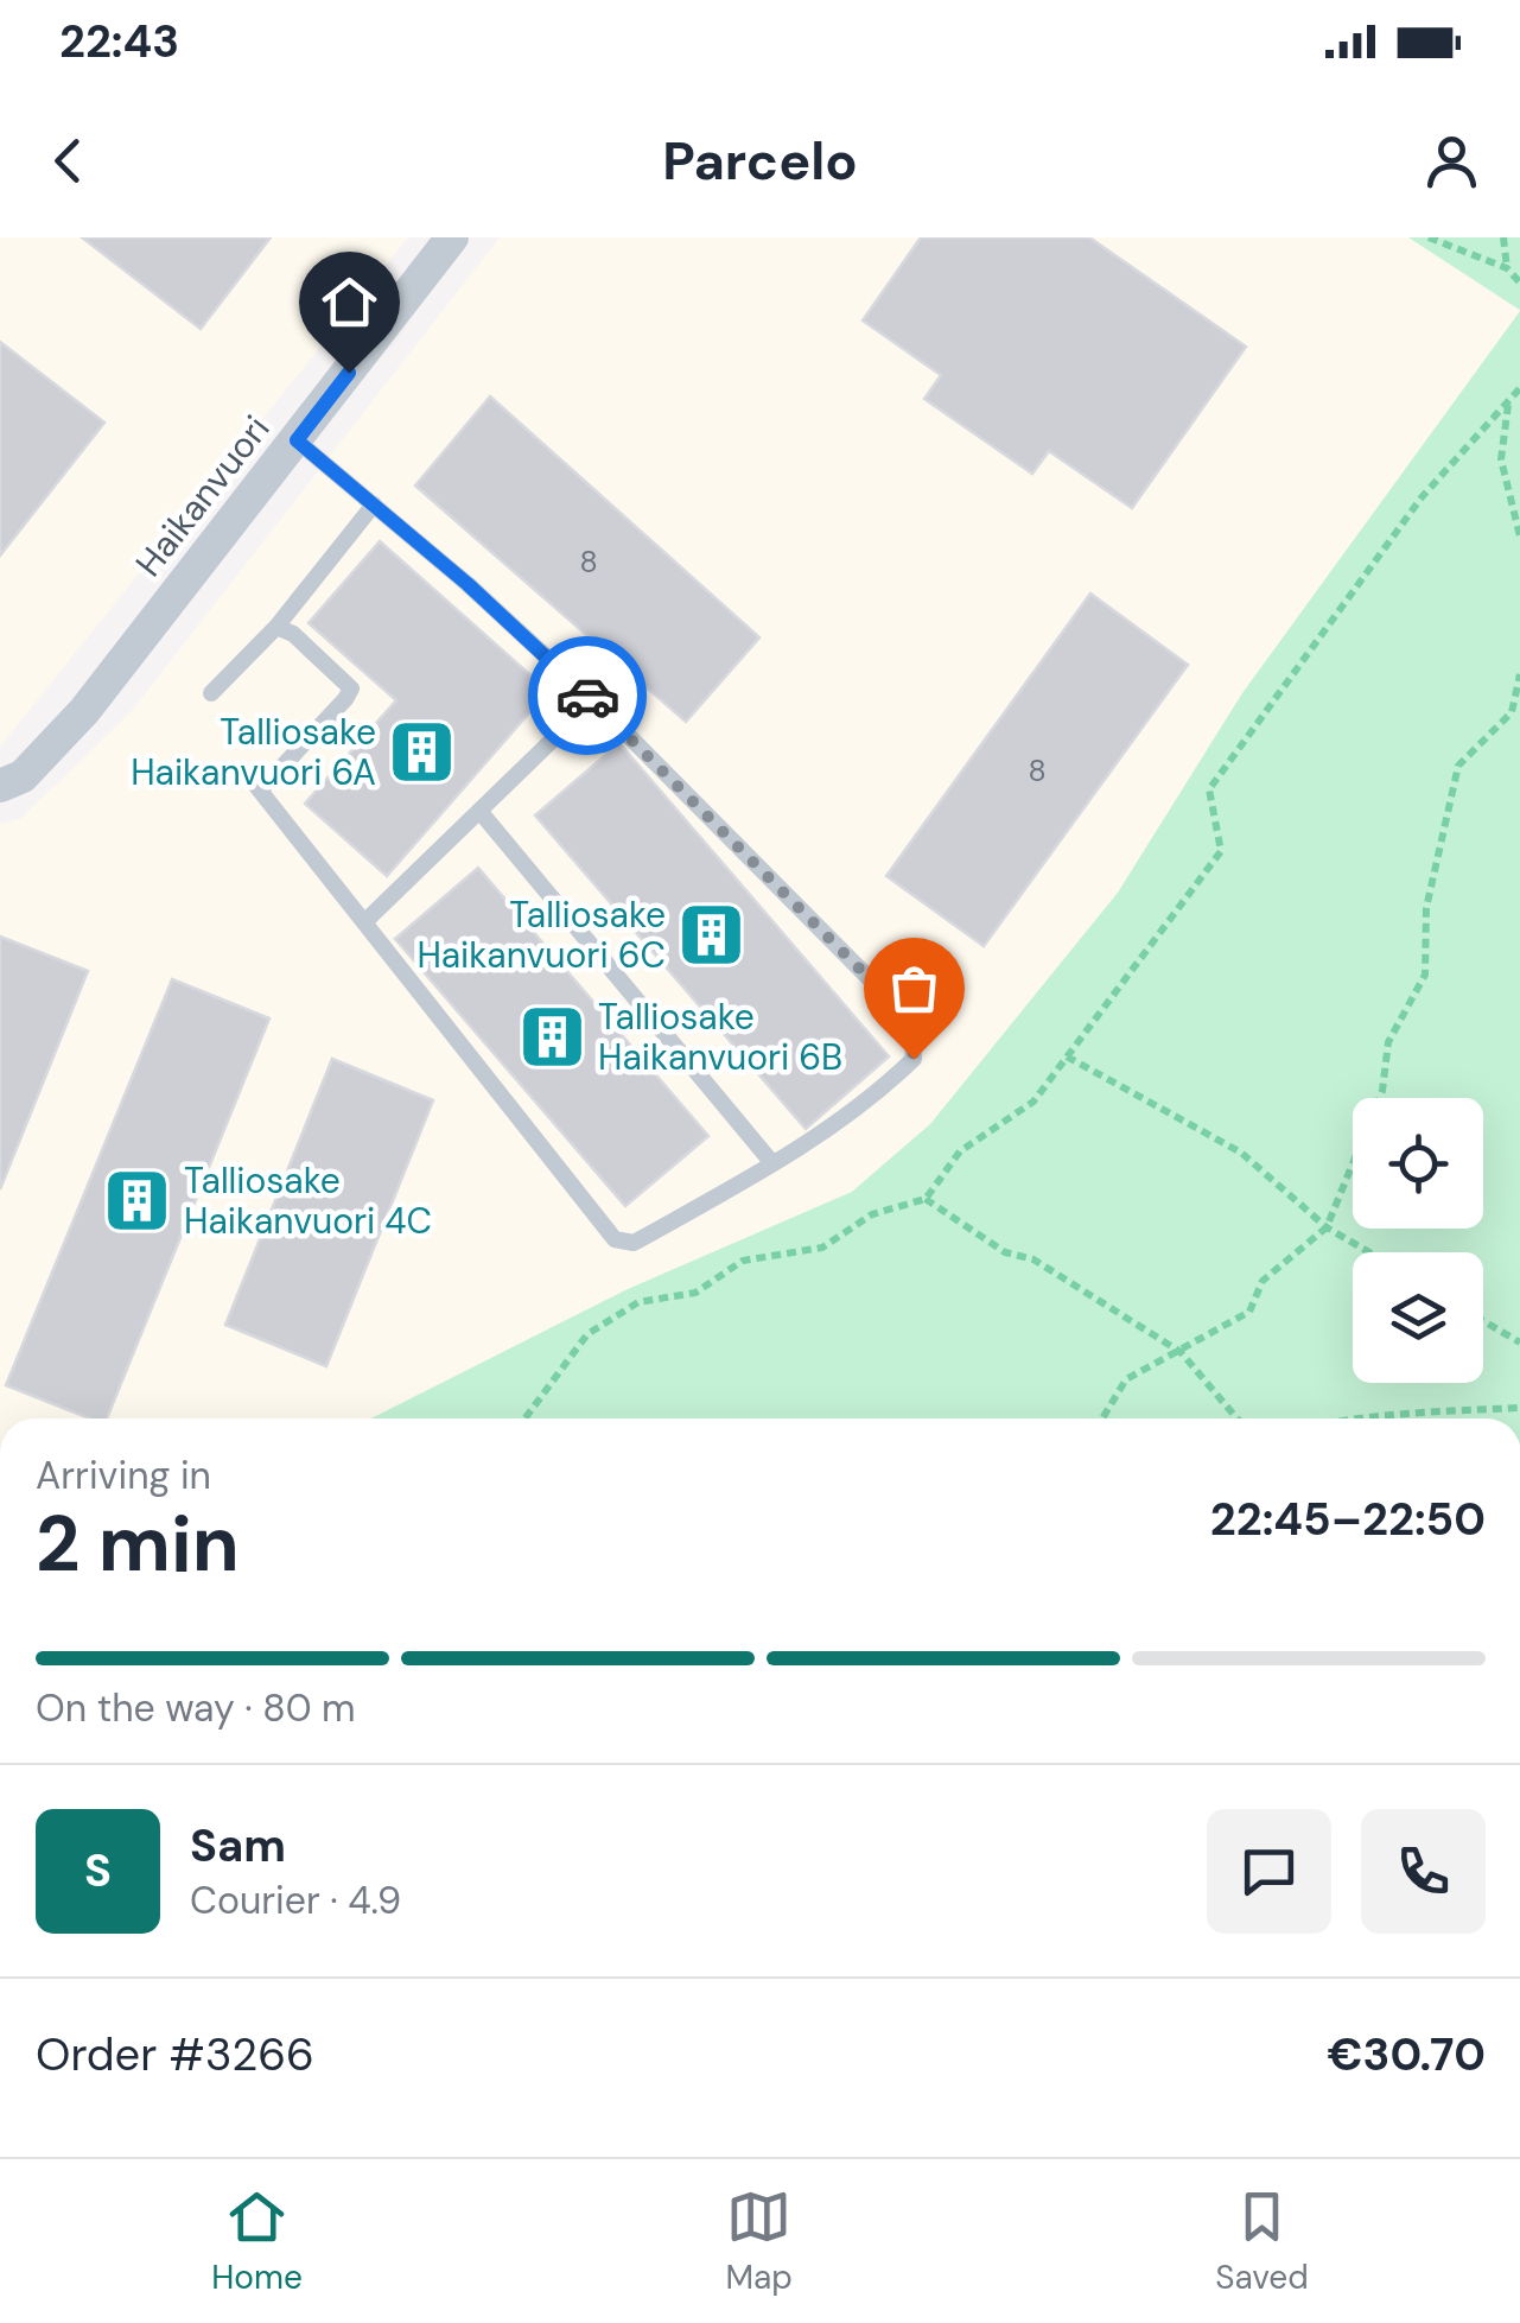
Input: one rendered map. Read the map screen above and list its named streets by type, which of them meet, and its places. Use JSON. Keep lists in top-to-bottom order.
{
  "streets": {
    "street": ["Haikanvuori"]
  },
  "places": {
    "building": [
      "Talliosake Haikanvuori 6A",
      "Talliosake Haikanvuori 6C",
      "Talliosake Haikanvuori 6B",
      "Talliosake Haikanvuori 4C"
    ]
  },
  "house_numbers": ["8", "8"],
  "page": {
    "status": "22:43",
    "header": "Parcelo",
    "heading": ["2 min", "Arriving in", "22:45–22:50"],
    "panel": [
      "Sam",
      "Courier · 4.9",
      "Order #3266",
      "€30.70"
    ],
    "bar": "On the way · 80 m",
    "round": "S",
    "tabs": ["Home", "Map", "Saved"]
  }
}
